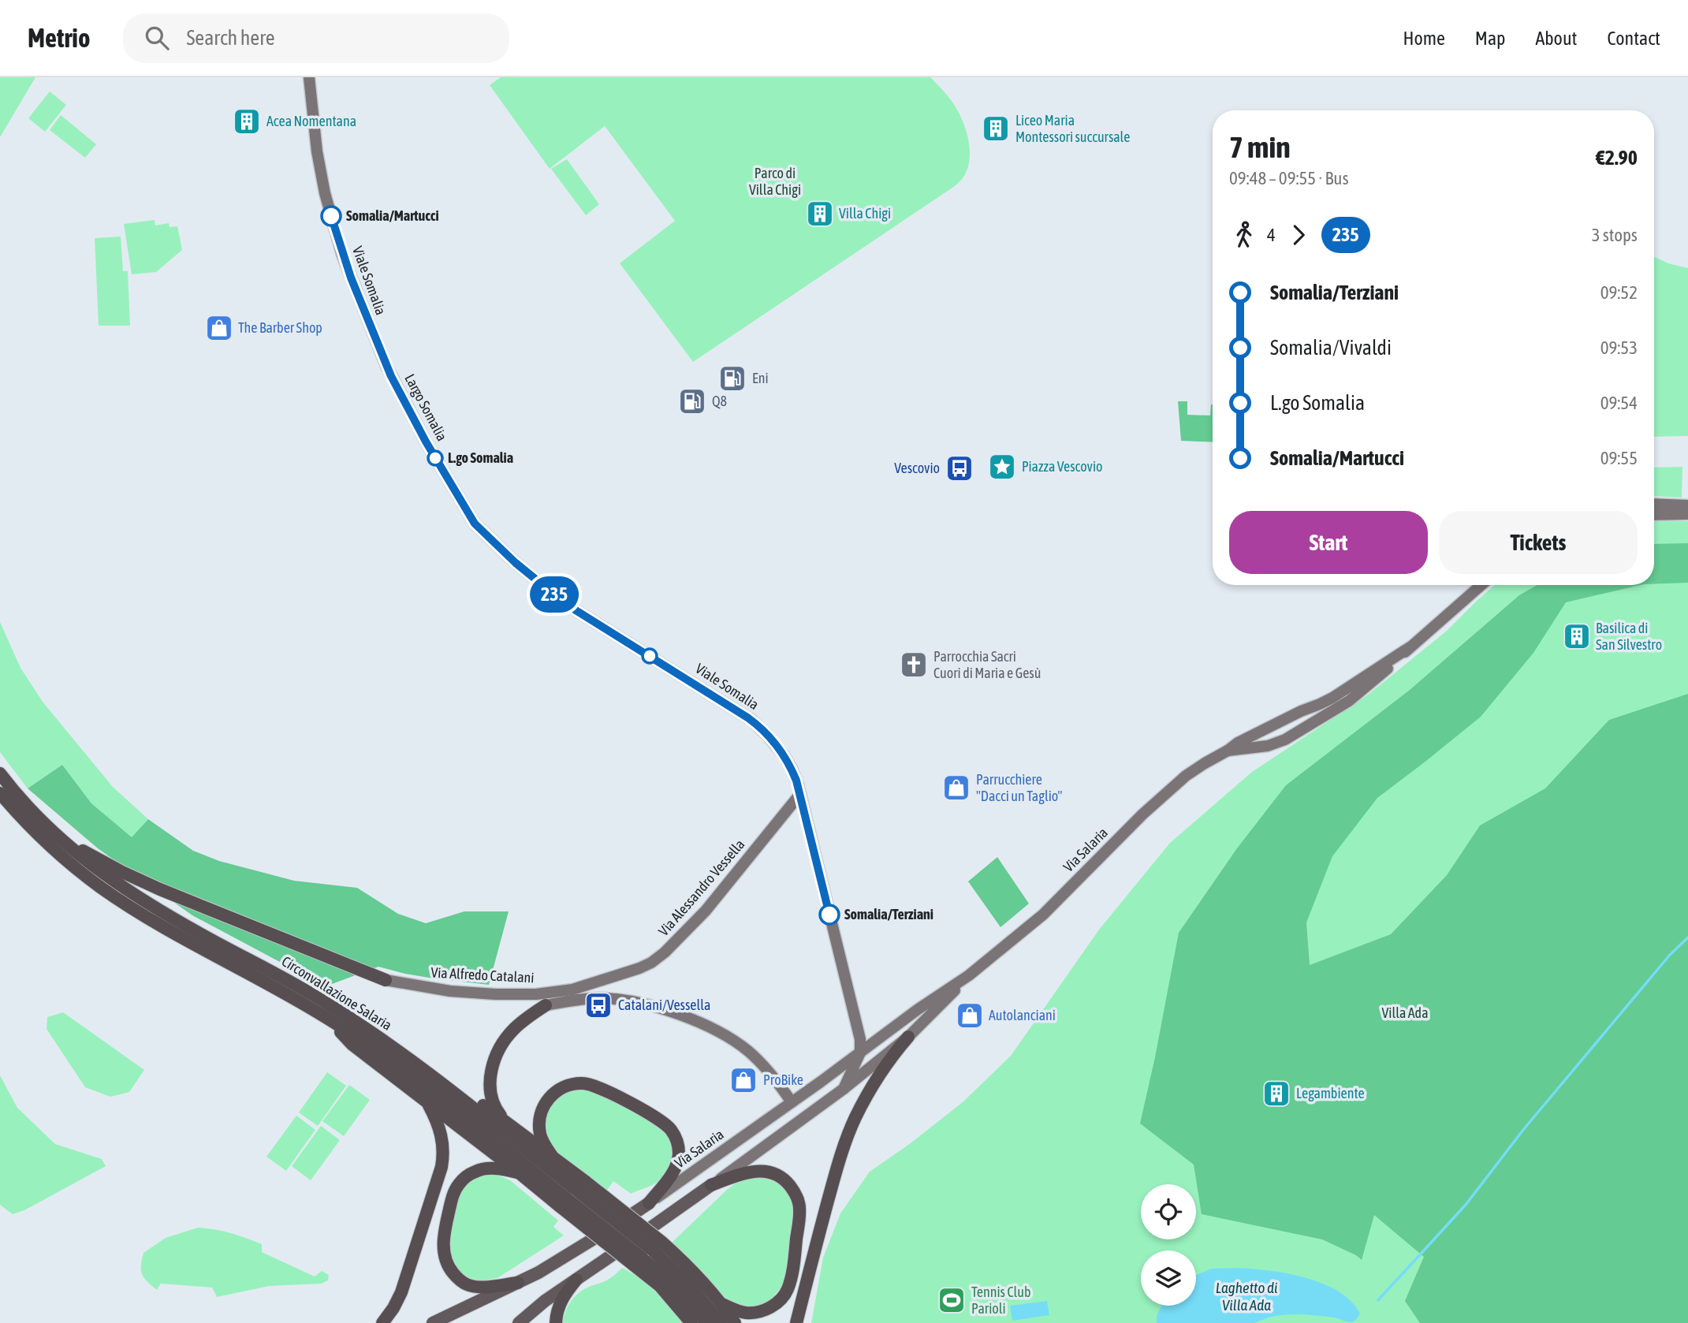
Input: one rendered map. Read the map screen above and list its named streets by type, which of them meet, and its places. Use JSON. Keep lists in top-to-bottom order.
{
  "streets": {
    "highway": ["Circonvallazione Salaria"],
    "main road": [
      "Viale Somalia",
      "Largo Somalia",
      "Via Salaria",
      "Via Alessandro Vessella",
      "Via Alfredo Catalani"
    ]
  },
  "crossings": [
    ["Viale Somalia", "Largo Somalia"],
    ["Viale Somalia", "Via Salaria"],
    ["Viale Somalia", "Via Alessandro Vessella"],
    ["Via Alessandro Vessella", "Via Alfredo Catalani"]
  ],
  "water": ["Laghetto di Villa Ada"],
  "parks": ["Parco di Villa Chigi", "Villa Ada"],
  "places": {
    "building": [
      "Acea Nomentana",
      "Liceo Maria Montessori succursale",
      "Villa Chigi",
      "Basilica di San Silvestro",
      "Legambiente"
    ],
    "other": ["Somalia/Martucci", "L.go Somalia", "Somalia/Terziani"],
    "shop": [
      "The Barber Shop",
      "Parrucchiere \"Dacci un Taglio\"",
      "Autolanciani",
      "ProBike"
    ],
    "fuel station": ["Eni", "Q8"],
    "place": ["Piazza Vescovio"],
    "bus stop": ["Vescovio", "Catalani/Vessella"],
    "church": ["Parrocchia Sacri Cuori di Maria e Gesù"],
    "sports": ["Tennis Club Parioli"]
  },
  "lines": ["bus line 235"],
  "page": {
    "header": "Metrio",
    "search": "Search here",
    "nav": [
      "Home",
      "Map",
      "About",
      "Contact"
    ],
    "on_map": "235",
    "heading": ["7 min", "09:48 – 09:55 · Bus", "€2.90"],
    "legs": ["4", "235", "3 stops"],
    "list": [
      {
        "name": "Somalia/Terziani",
        "value": "09:52"
      },
      {
        "name": "Somalia/Vivaldi",
        "value": "09:53"
      },
      {
        "name": "L.go Somalia",
        "value": "09:54"
      },
      {
        "name": "Somalia/Martucci",
        "value": "09:55"
      }
    ],
    "buttons": ["Start", "Tickets"]
  }
}
